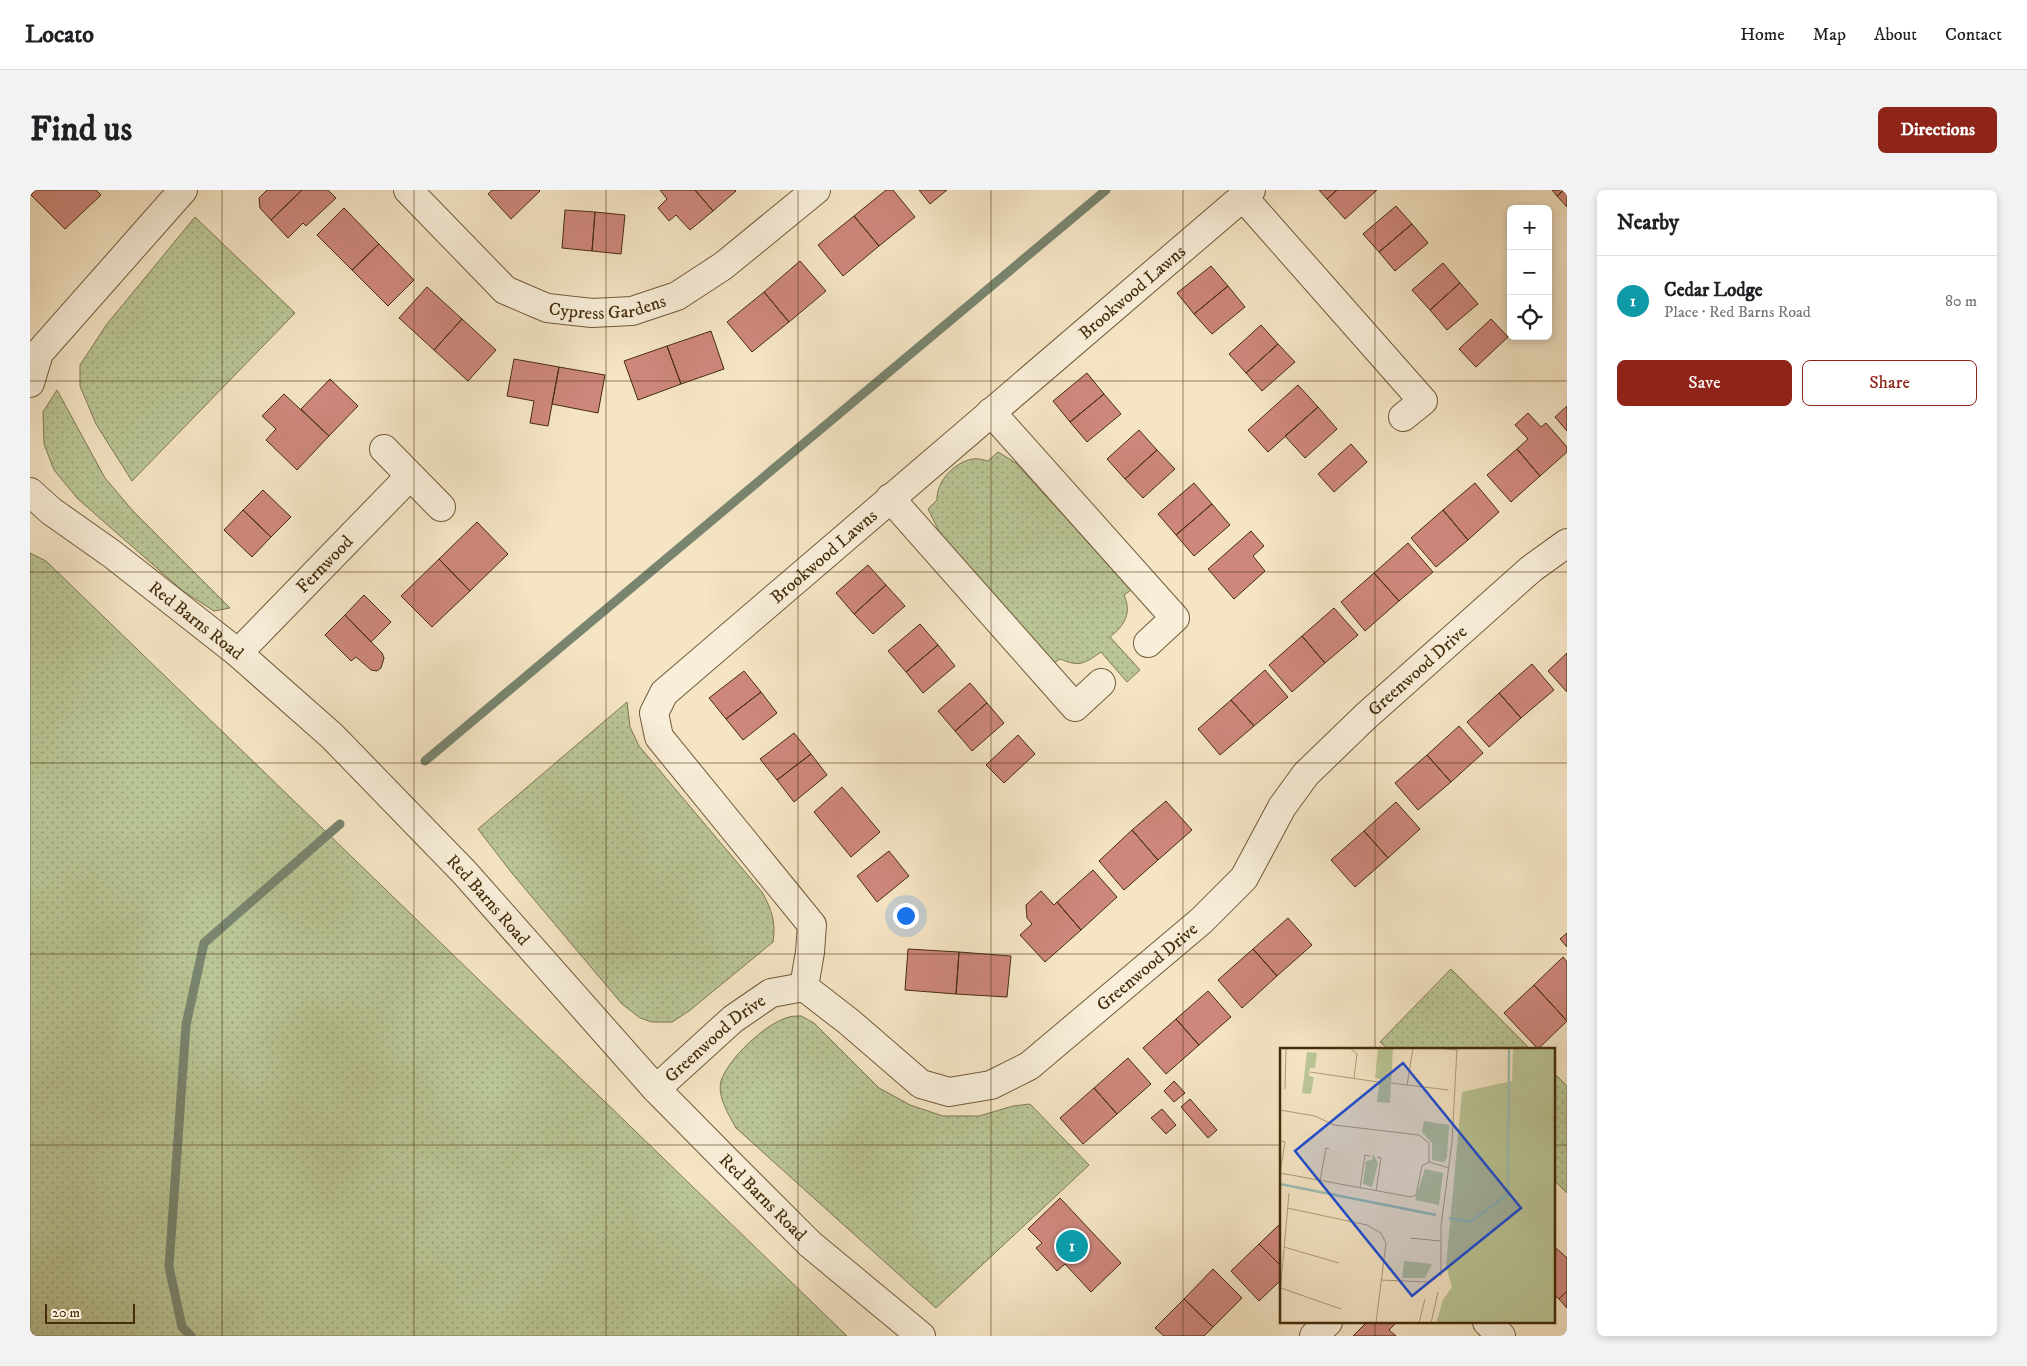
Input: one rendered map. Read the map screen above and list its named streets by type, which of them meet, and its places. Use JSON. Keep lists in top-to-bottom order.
{
  "streets": {
    "street": [
      "Brookwood Lawns",
      "Cypress Gardens",
      "Fernwood",
      "Red Barns Road",
      "Greenwood Drive"
    ]
  },
  "crossings": [
    ["Brookwood Lawns", "Greenwood Drive"],
    ["Fernwood", "Red Barns Road"],
    ["Red Barns Road", "Greenwood Drive"]
  ],
  "scale_bar": "20 m",
  "page": {
    "header": "Locato",
    "nav": [
      "Home",
      "Map",
      "About",
      "Contact"
    ],
    "buttons": [
      "Directions",
      ["Save", "Share"]
    ],
    "title": "Find us",
    "heading": "Nearby",
    "map_buttons": ["+", "−"],
    "list": [
      {
        "mark": "1",
        "name": "Cedar Lodge",
        "note": "Place · Red Barns Road",
        "value": "80 m"
      }
    ],
    "pins": "1",
    "scale": "20 m"
  }
}
